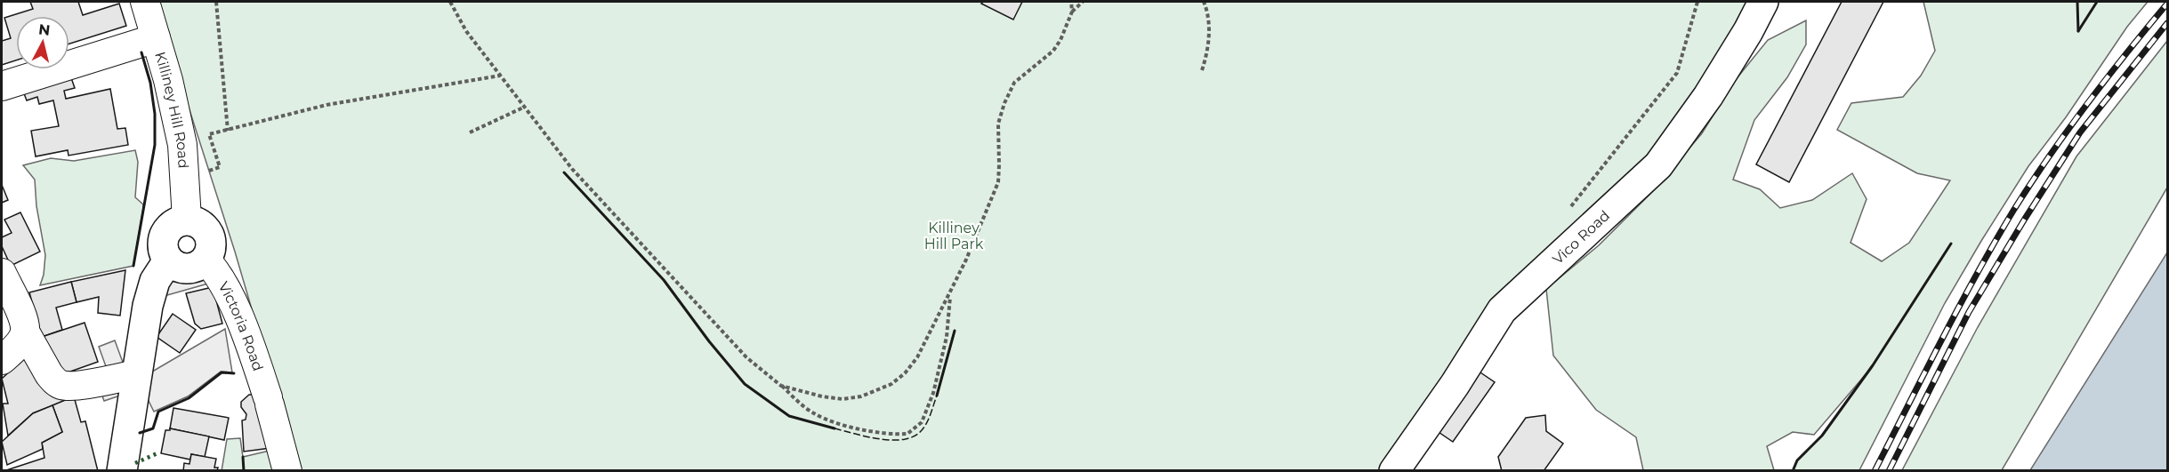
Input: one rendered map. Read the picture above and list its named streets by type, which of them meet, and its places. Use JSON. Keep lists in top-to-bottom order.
{
  "streets": {
    "main road": ["Vico Road"],
    "street": ["Killiney Hill Road", "Victoria Road"]
  },
  "crossings": [
    ["Killiney Hill Road", "Victoria Road"]
  ],
  "parks": ["Killiney Hill Park"],
  "north": "top"
}
